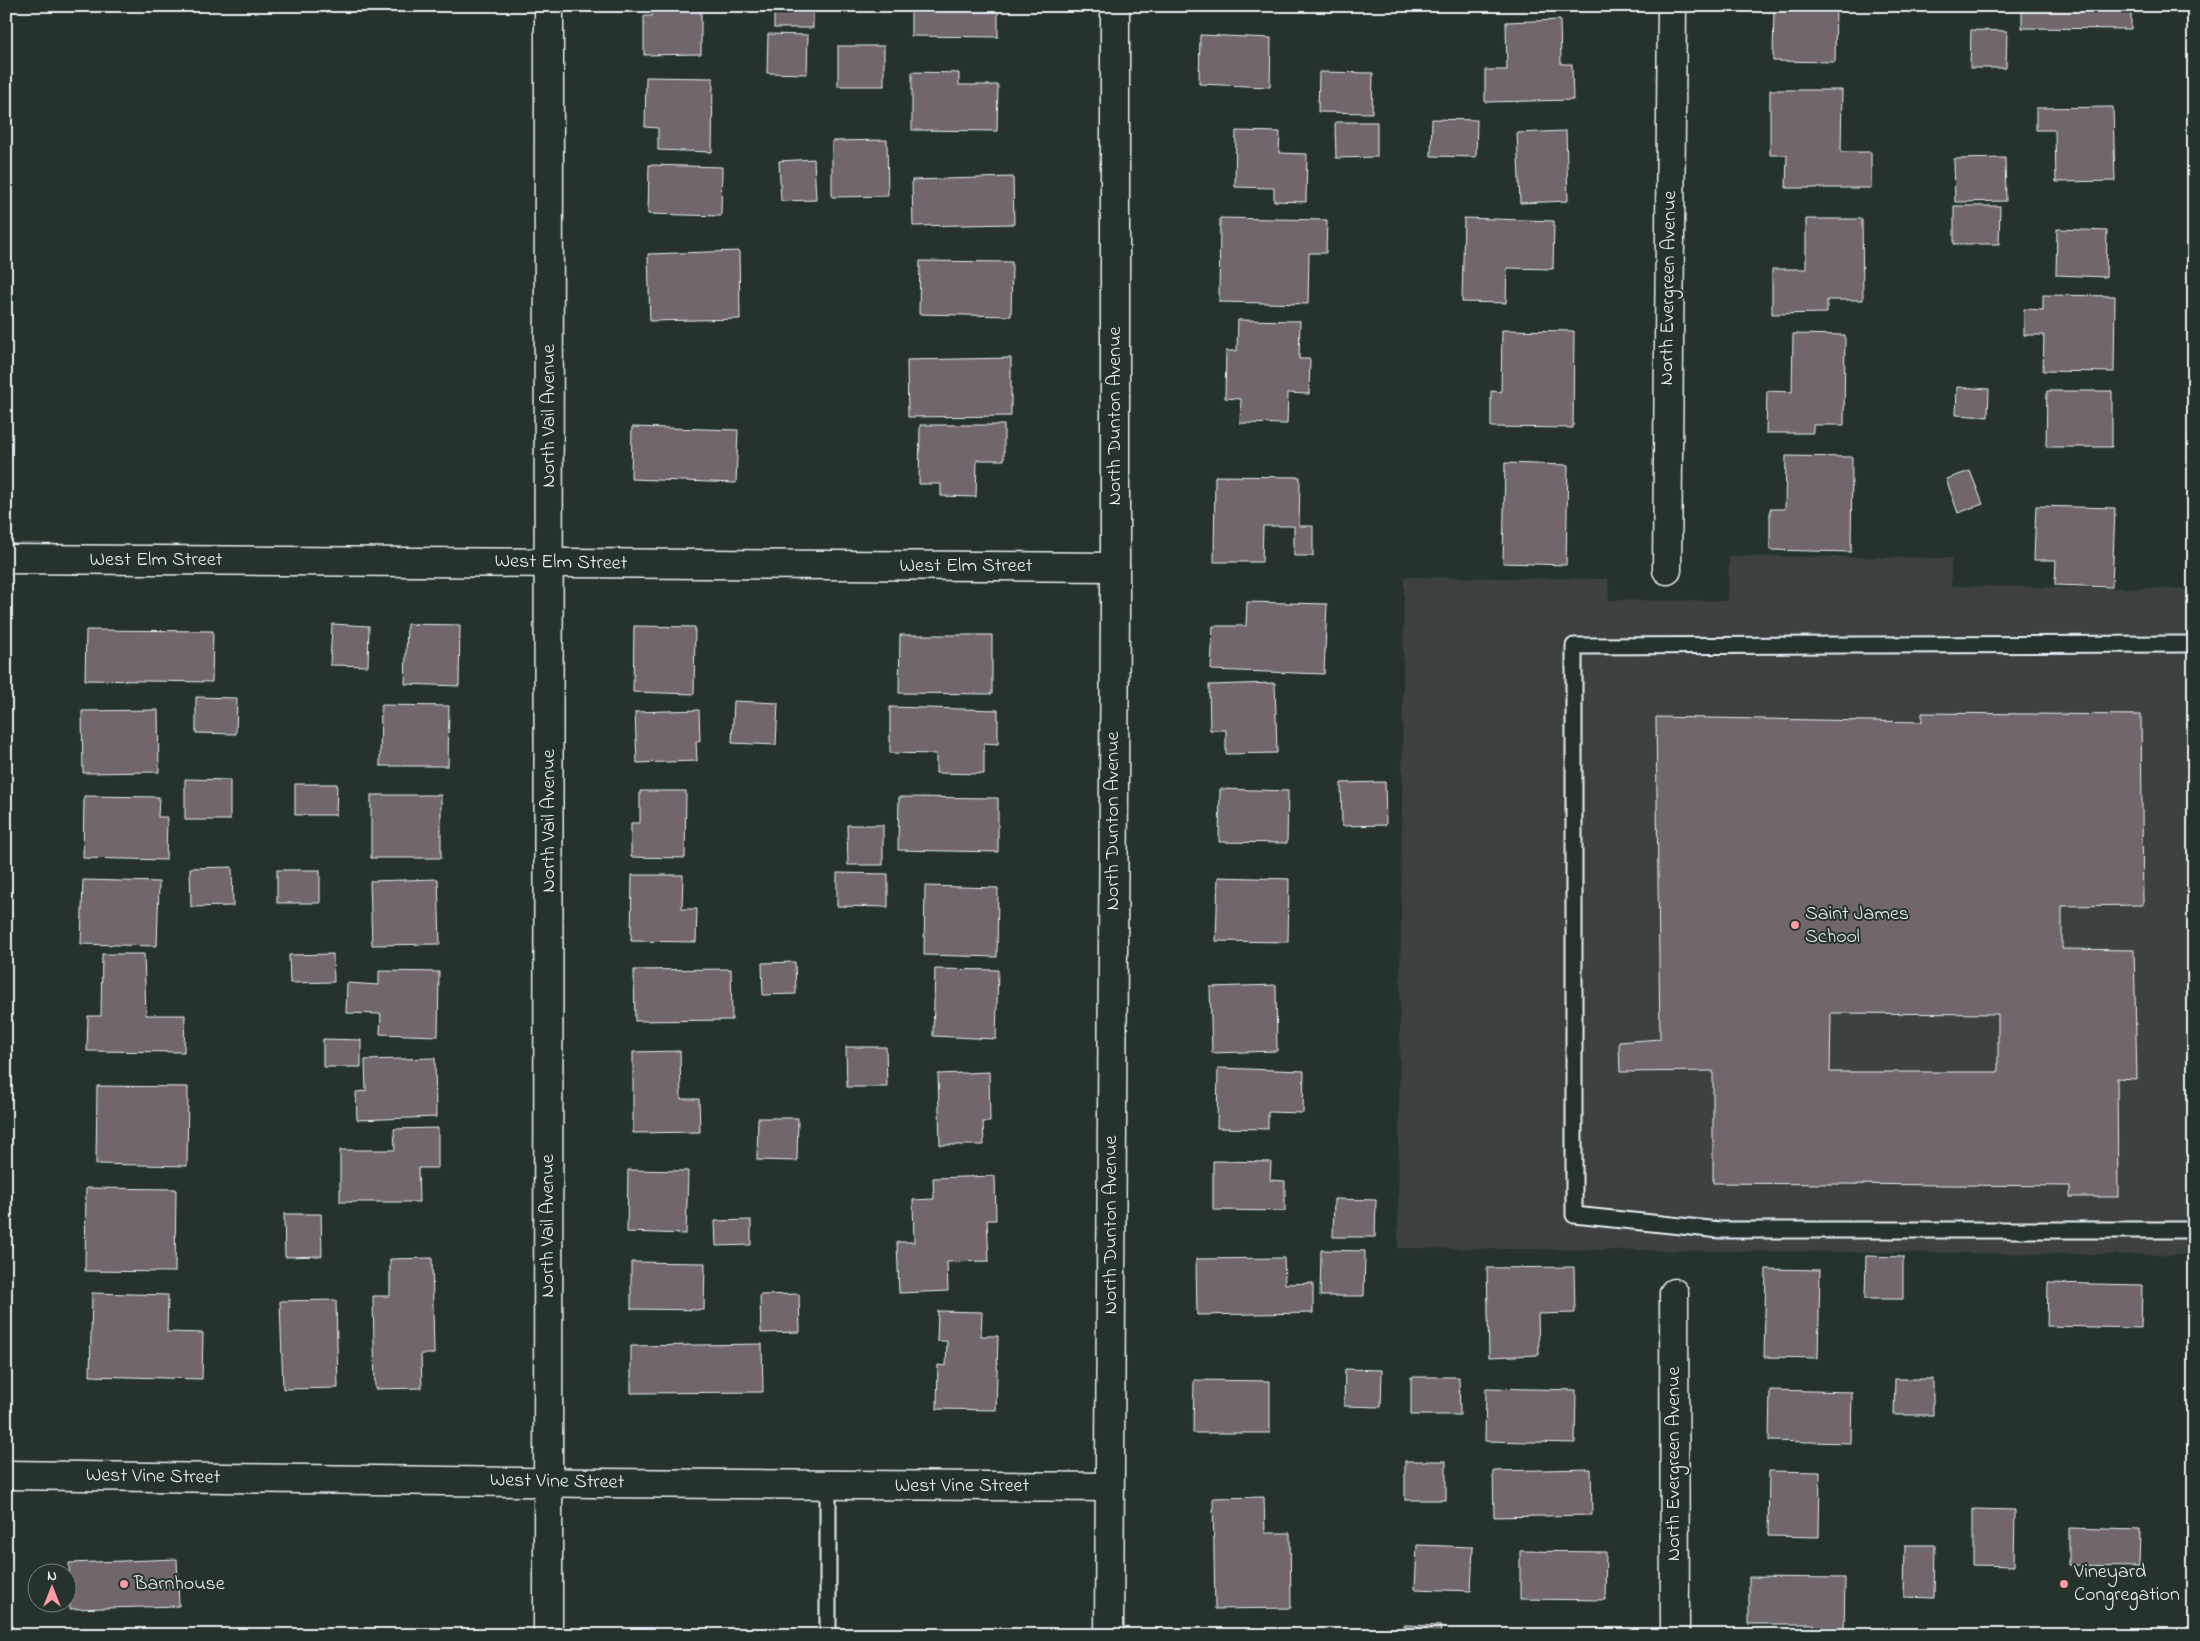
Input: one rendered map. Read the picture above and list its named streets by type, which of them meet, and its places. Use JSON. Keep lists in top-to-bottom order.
{
  "streets": {
    "street": [
      "North Evergreen Avenue",
      "North Vail Avenue",
      "North Dunton Avenue",
      "West Elm Street",
      "West Vine Street"
    ]
  },
  "crossings": [
    ["North Vail Avenue", "West Elm Street"],
    ["North Vail Avenue", "West Vine Street"],
    ["North Dunton Avenue", "West Elm Street"],
    ["North Dunton Avenue", "West Vine Street"]
  ],
  "places": ["Saint James School", "Barnhouse", "Vineyard Congregation"],
  "north": "top"
}
